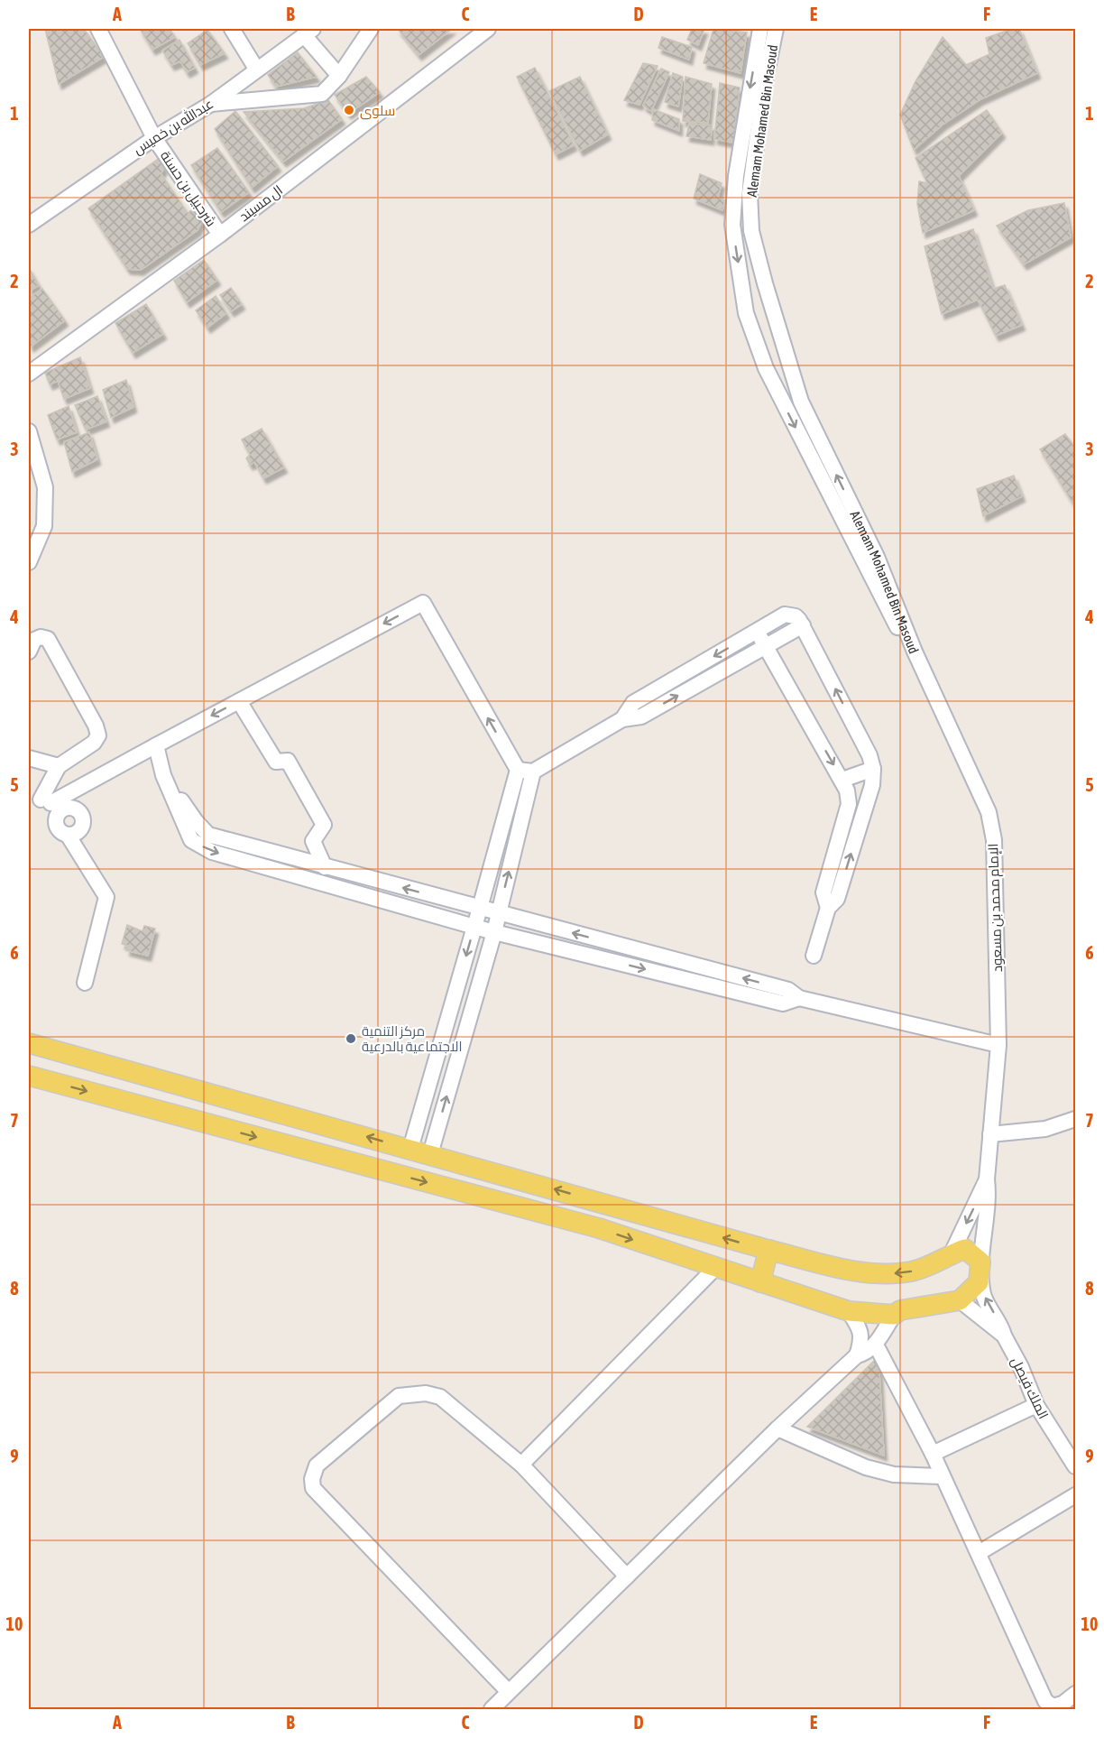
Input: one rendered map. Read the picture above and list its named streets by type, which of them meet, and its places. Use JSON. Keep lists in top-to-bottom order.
{
  "streets": {
    "street": [
      "Alemam Mohamed Bin Masoud",
      "عبدالله بن خميس",
      "شرحبيل بن حسنة",
      "ال مسيند",
      "الإمام محمد بن مسعود",
      "الملك فيصل"
    ]
  },
  "crossings": [
    ["Alemam Mohamed Bin Masoud", "الإمام محمد بن مسعود"],
    ["عبدالله بن خميس", "شرحبيل بن حسنة"],
    ["شرحبيل بن حسنة", "ال مسيند"],
    ["الإمام محمد بن مسعود", "الملك فيصل"]
  ],
  "places": ["سلوى", "مركز التنمية الاجتماعية بالدرعية"],
  "grid": {
    "columns": [
      "A",
      "B",
      "C",
      "D",
      "E",
      "F"
    ],
    "rows": [
      "1",
      "2",
      "3",
      "4",
      "5",
      "6",
      "7",
      "8",
      "9",
      "10"
    ]
  }
}
